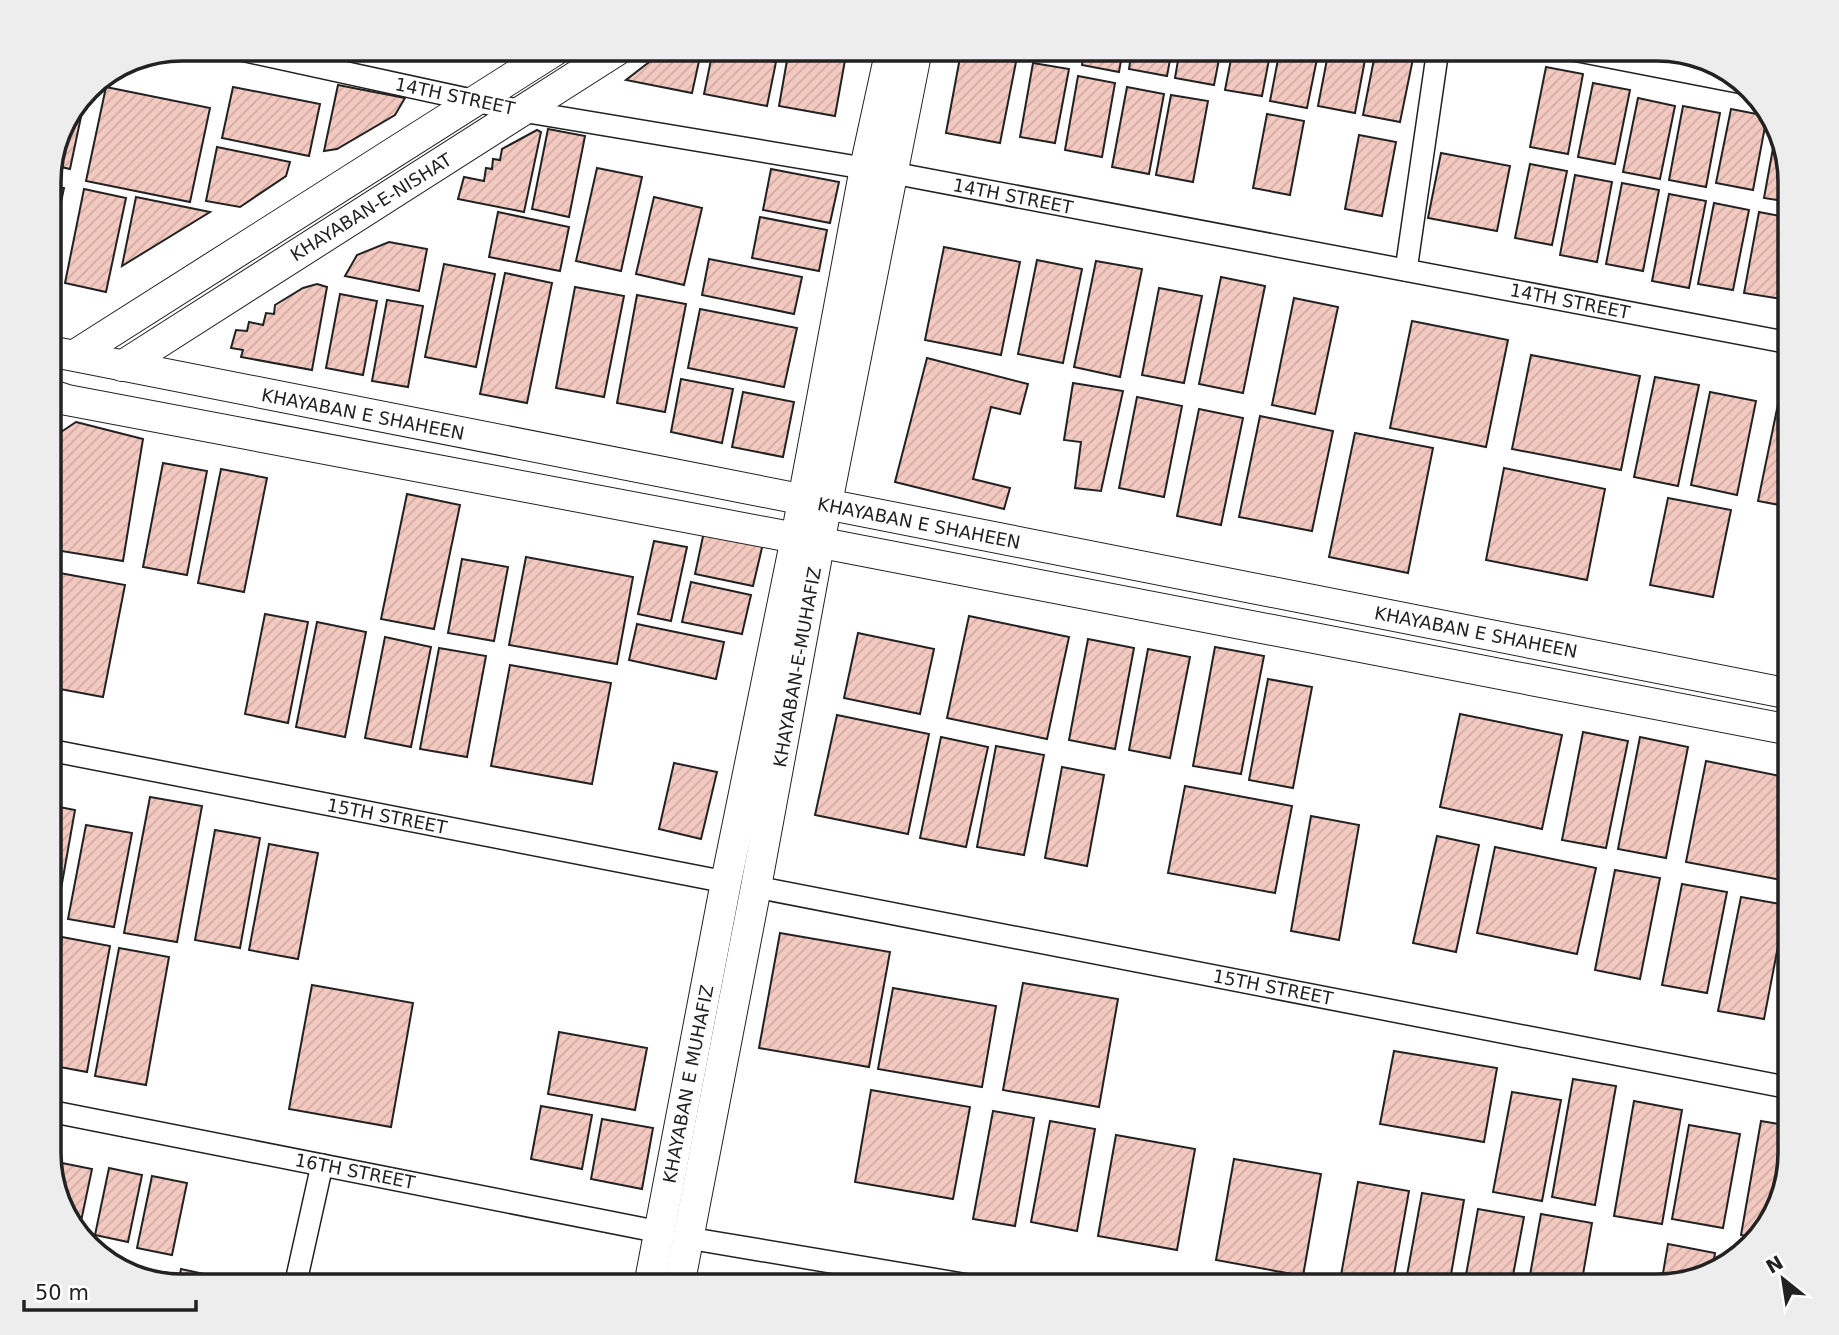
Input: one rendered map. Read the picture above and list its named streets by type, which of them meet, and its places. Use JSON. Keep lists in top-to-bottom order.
{
  "streets": {
    "main road": [
      "KHAYABAN-E-NISHAT",
      "KHAYABAN E SHAHEEN",
      "KHAYABAN-E-MUHAFIZ",
      "KHAYABAN E MUHAFIZ"
    ],
    "street": ["14TH STREET", "15TH STREET", "16TH STREET"]
  },
  "crossings": [
    ["14TH STREET", "KHAYABAN-E-NISHAT"],
    ["14TH STREET", "KHAYABAN-E-MUHAFIZ"],
    ["KHAYABAN-E-NISHAT", "KHAYABAN E SHAHEEN"],
    ["KHAYABAN E SHAHEEN", "KHAYABAN-E-MUHAFIZ"],
    ["KHAYABAN-E-MUHAFIZ", "15TH STREET"],
    ["KHAYABAN-E-MUHAFIZ", "KHAYABAN E MUHAFIZ"],
    ["KHAYABAN-E-MUHAFIZ", "16TH STREET"],
    ["15TH STREET", "KHAYABAN E MUHAFIZ"],
    ["KHAYABAN E MUHAFIZ", "16TH STREET"]
  ],
  "scale_bar": "50 m",
  "north": "top left"
}
